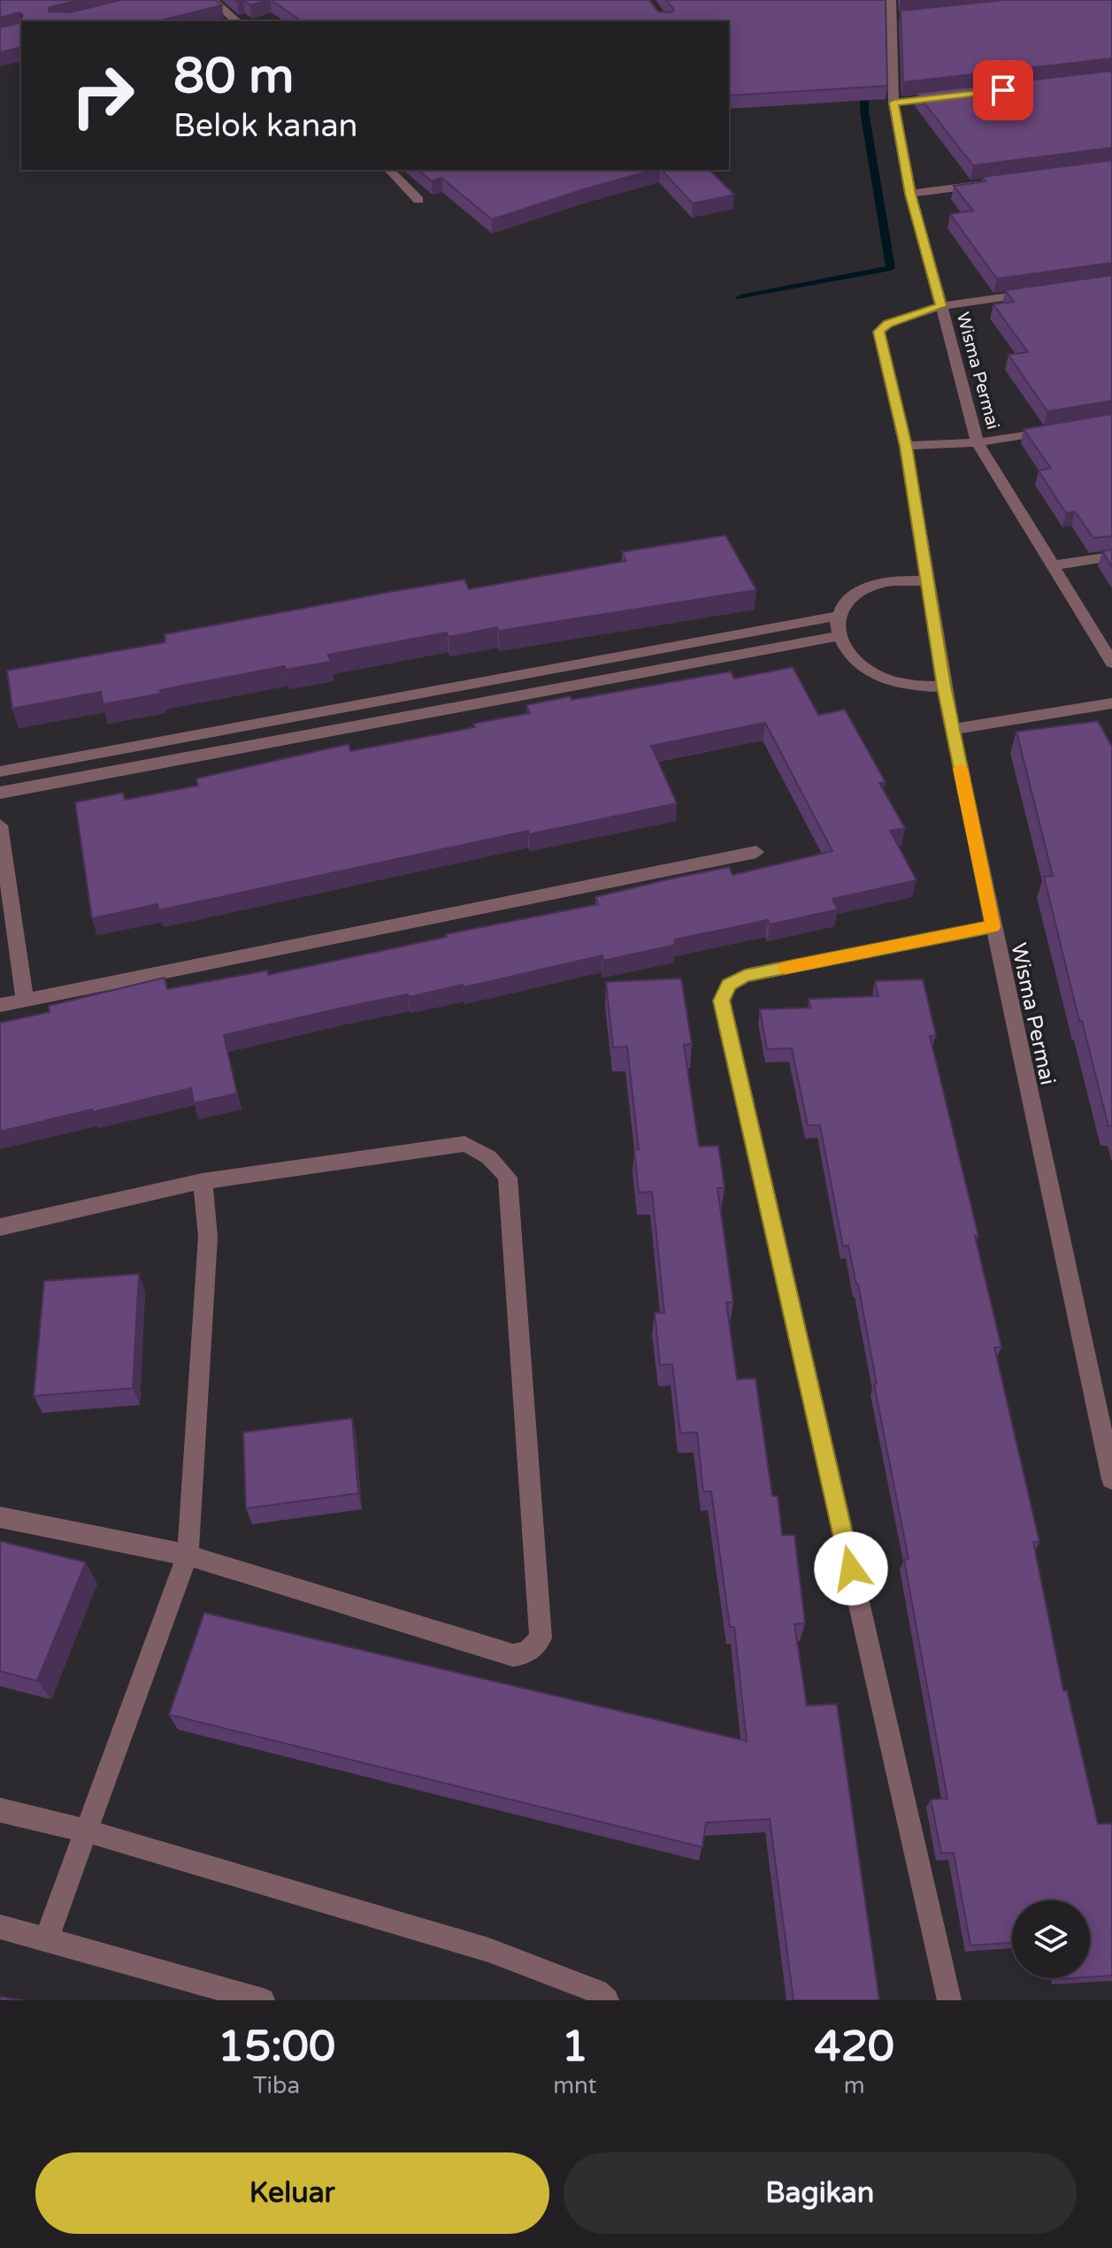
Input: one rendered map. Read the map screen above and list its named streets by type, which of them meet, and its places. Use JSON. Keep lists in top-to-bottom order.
{
  "streets": {
    "street": ["Wisma Permai"]
  },
  "page": {
    "turn": ["80 m", "Belok kanan"],
    "eta": [
      "15:00",
      "Tiba",
      "1",
      "mnt",
      "420",
      "m"
    ],
    "buttons": ["Keluar", "Bagikan"]
  }
}
